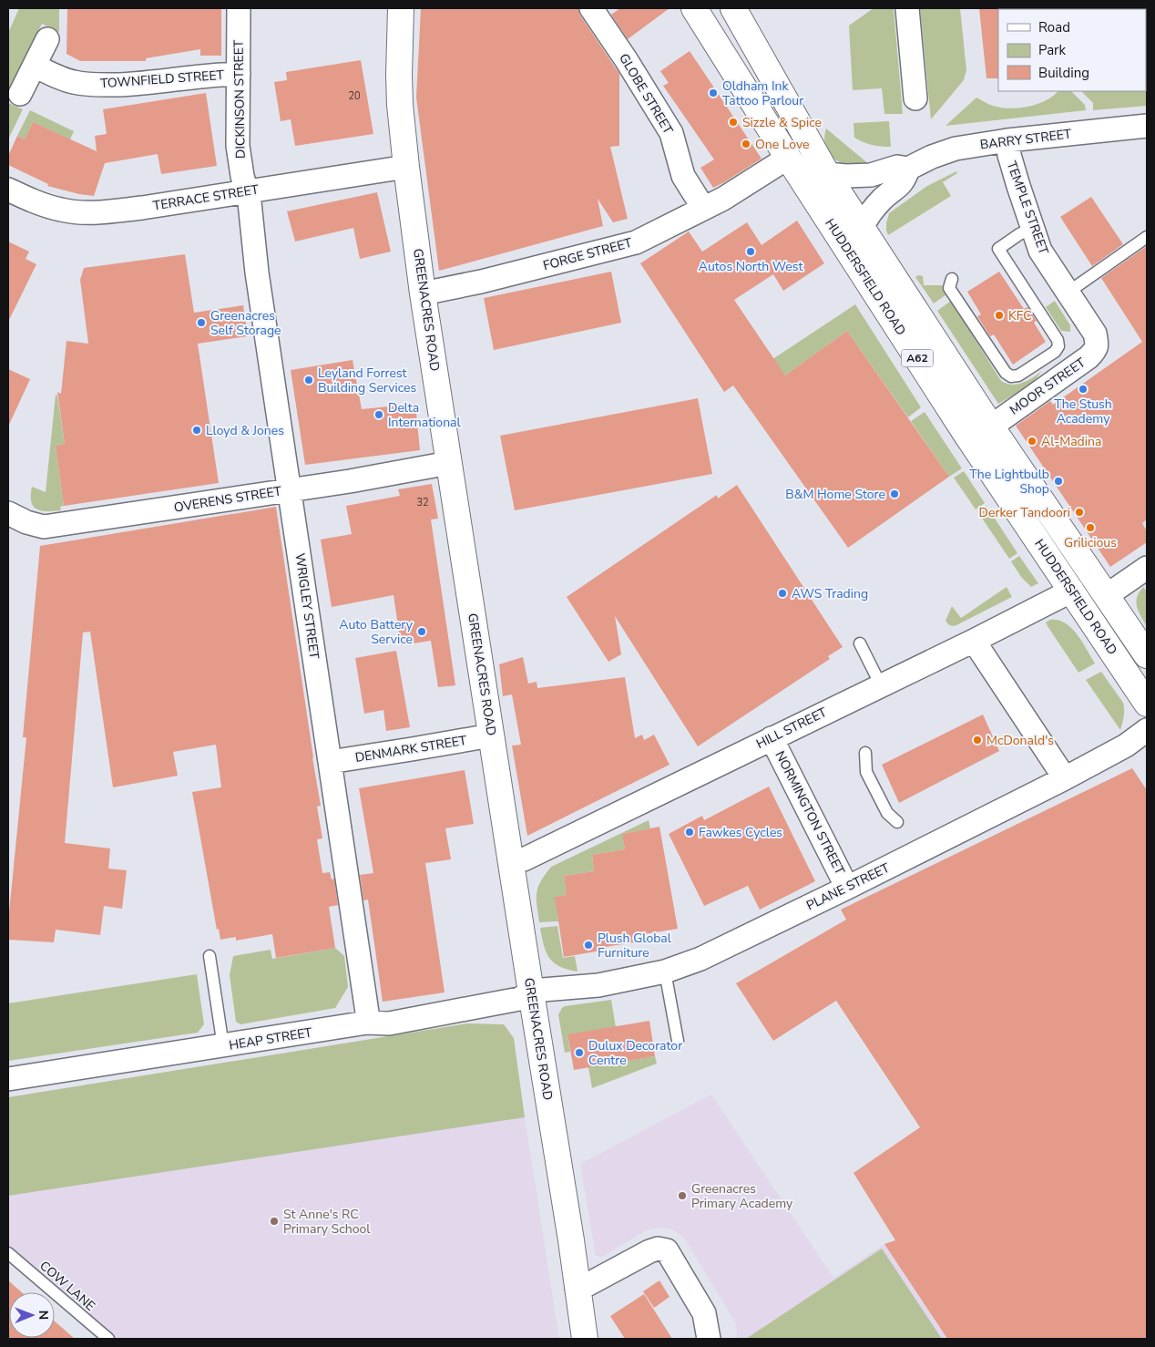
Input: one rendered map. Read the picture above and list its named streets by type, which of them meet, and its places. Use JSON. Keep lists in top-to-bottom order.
{
  "streets": {
    "main road": ["HUDDERSFIELD ROAD", "GREENACRES ROAD", "A62"],
    "street": [
      "TOWNFIELD STREET",
      "GLOBE STREET",
      "DICKINSON STREET",
      "BARRY STREET",
      "TERRACE STREET",
      "TEMPLE STREET",
      "FORGE STREET",
      "MOOR STREET",
      "OVERENS STREET",
      "WRIGLEY STREET",
      "HILL STREET",
      "DENMARK STREET",
      "NORMINGTON STREET",
      "PLANE STREET",
      "HEAP STREET"
    ],
    "lane": ["COW LANE"]
  },
  "crossings": [
    ["TOWNFIELD STREET", "DICKINSON STREET"],
    ["GLOBE STREET", "FORGE STREET"],
    ["DICKINSON STREET", "TERRACE STREET"],
    ["DICKINSON STREET", "WRIGLEY STREET"],
    ["BARRY STREET", "TEMPLE STREET"],
    ["BARRY STREET", "HUDDERSFIELD ROAD"],
    ["TERRACE STREET", "GREENACRES ROAD"],
    ["TERRACE STREET", "WRIGLEY STREET"],
    ["TEMPLE STREET", "MOOR STREET"],
    ["FORGE STREET", "HUDDERSFIELD ROAD"],
    ["FORGE STREET", "GREENACRES ROAD"],
    ["HUDDERSFIELD ROAD", "MOOR STREET"],
    ["HUDDERSFIELD ROAD", "HILL STREET"],
    ["GREENACRES ROAD", "OVERENS STREET"],
    ["GREENACRES ROAD", "HILL STREET"],
    ["GREENACRES ROAD", "DENMARK STREET"],
    ["GREENACRES ROAD", "PLANE STREET"],
    ["GREENACRES ROAD", "HEAP STREET"],
    ["OVERENS STREET", "WRIGLEY STREET"],
    ["WRIGLEY STREET", "DENMARK STREET"],
    ["WRIGLEY STREET", "HEAP STREET"],
    ["HILL STREET", "NORMINGTON STREET"],
    ["NORMINGTON STREET", "PLANE STREET"],
    ["PLANE STREET", "HEAP STREET"]
  ],
  "places": [
    "Oldham Ink Tattoo Parlour",
    "Sizzle & Spice",
    "One Love",
    "Autos North West",
    "KFC",
    "Greenacres Self Storage",
    "Leyland Forrest Building Services",
    "The Stush Academy",
    "Delta International",
    "Lloyd & Jones",
    "Al-Madina",
    "The Lightbulb Shop",
    "B&M Home Store",
    "Derker Tandoori",
    "Grilicious",
    "AWS Trading",
    "Auto Battery Service",
    "McDonald's",
    "Fawkes Cycles",
    "Plush Global Furniture",
    "Dulux Decorator Centre",
    "Greenacres Primary Academy",
    "St Anne's RC Primary School"
  ],
  "house_numbers": ["20", "32"],
  "legend": ["Road", "Park", "Building"],
  "north": "right"
}
